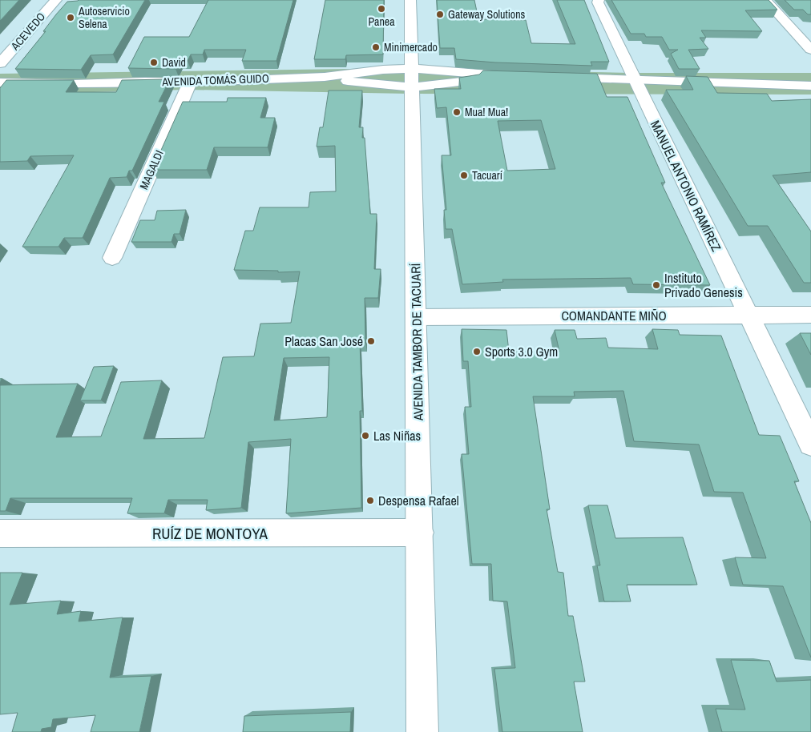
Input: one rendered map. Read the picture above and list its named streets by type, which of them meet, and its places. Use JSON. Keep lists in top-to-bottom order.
{
  "streets": {
    "street": [
      "ACEVEDO",
      "AVENIDA TOMÁS GUIDO",
      "MAGALDI",
      "MANUEL ANTONIO RAMÍREZ",
      "COMANDANTE MIÑO",
      "AVENIDA TAMBOR DE TACUARÍ",
      "RUÍZ DE MONTOYA"
    ]
  },
  "crossings": [
    ["AVENIDA TOMÁS GUIDO", "MAGALDI"],
    ["AVENIDA TOMÁS GUIDO", "AVENIDA TAMBOR DE TACUARÍ"],
    ["MANUEL ANTONIO RAMÍREZ", "COMANDANTE MIÑO"],
    ["COMANDANTE MIÑO", "AVENIDA TAMBOR DE TACUARÍ"],
    ["AVENIDA TAMBOR DE TACUARÍ", "RUÍZ DE MONTOYA"]
  ],
  "places": [
    "Panea",
    "Gateway Solutions",
    "Autoservicio Selena",
    "Minimercado",
    "David",
    "Mua! Mua!",
    "Tacuarí",
    "Instituto Privado Genesis",
    "Placas San José",
    "Sports 3.0 Gym",
    "Las Niñas",
    "Despensa Rafael"
  ]
}
